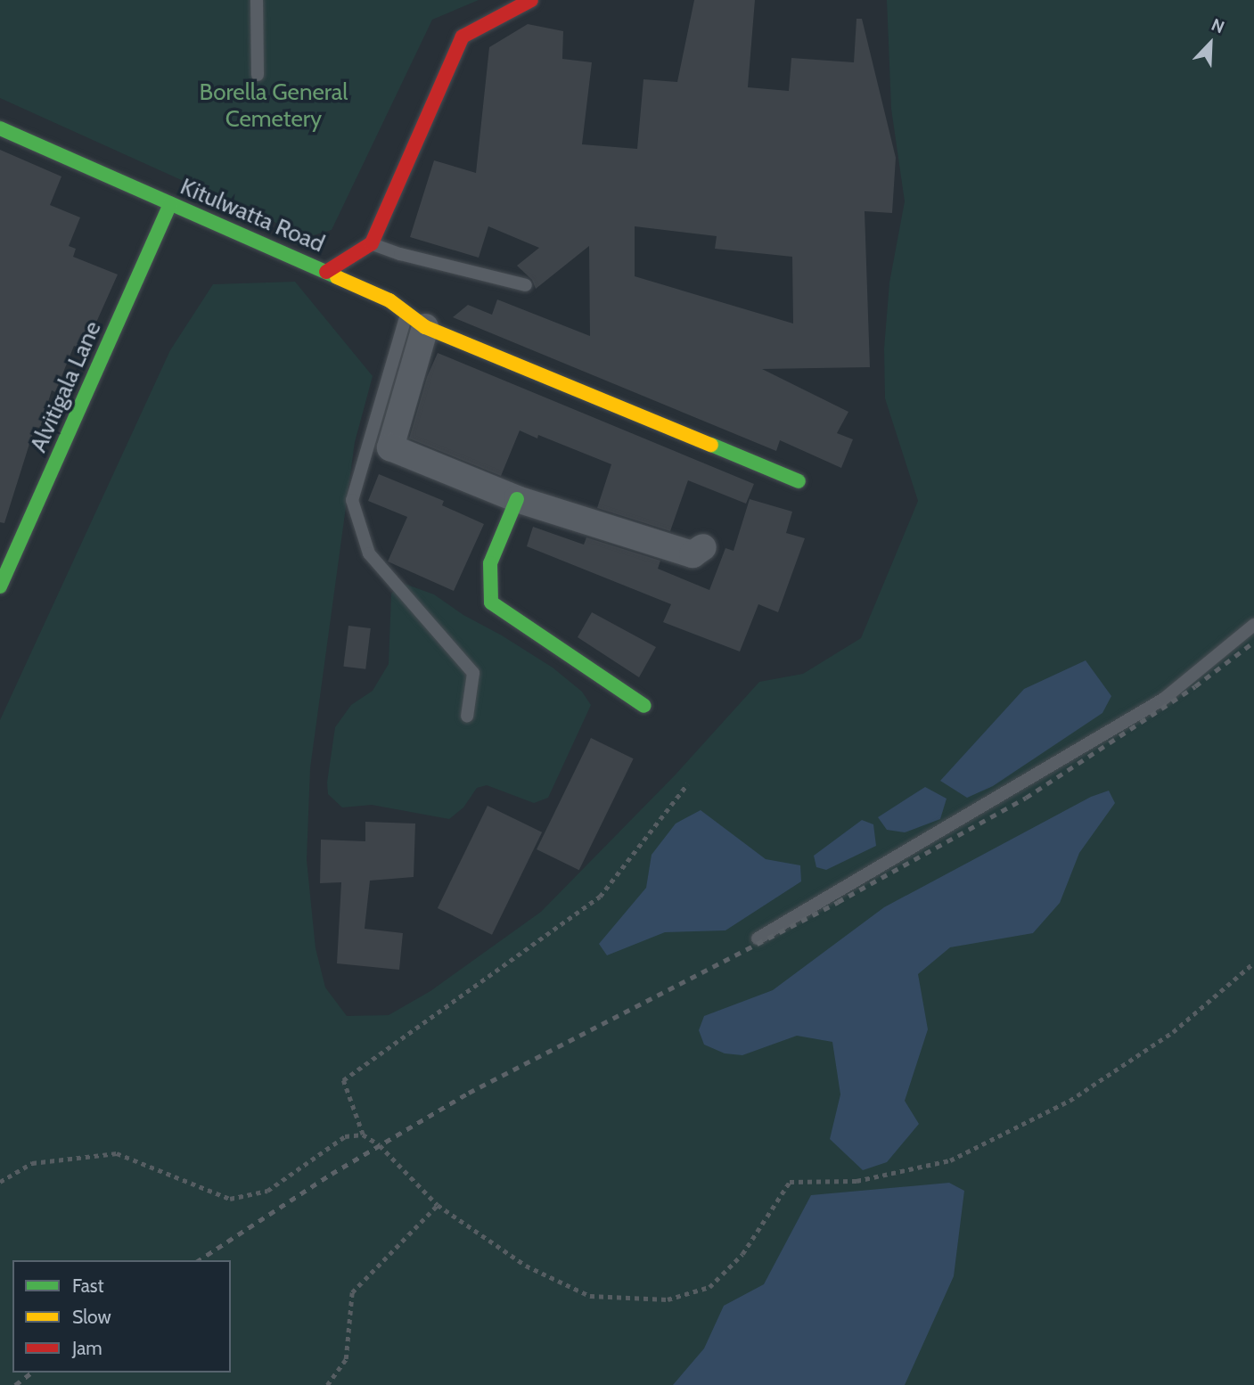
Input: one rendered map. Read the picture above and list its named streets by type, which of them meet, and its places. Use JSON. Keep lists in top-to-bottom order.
{
  "streets": {
    "street": ["Kitulwatta Road", "Alvitigala Lane"]
  },
  "crossings": [
    ["Kitulwatta Road", "Alvitigala Lane"]
  ],
  "parks": ["Borella General Cemetery"],
  "legend": ["Fast", "Slow", "Jam"],
  "north": "top right"
}
